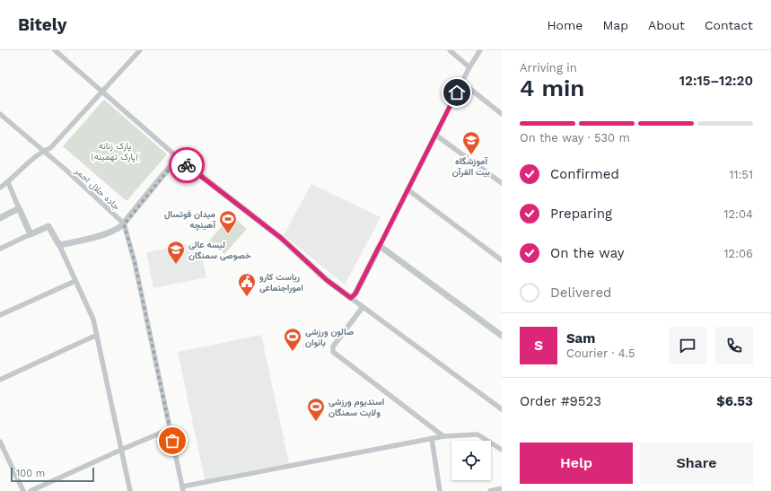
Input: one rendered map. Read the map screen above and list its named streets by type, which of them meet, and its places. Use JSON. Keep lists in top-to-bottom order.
{
  "streets": {
    "street": ["جاده حلال احمر"]
  },
  "parks": ["پارک زنانه (پارک تهمینه("],
  "places": {
    "school or university": ["آموزشگاه بیت القرآن", "لیسه عالی خصوصی سمنگان"],
    "sports": ["میدان فوتسال آهینچه", "صالون ورزشی بانوان", "استدیوم ورزشی ولایت سمنگان"],
    "public building": ["ریاست کارو اموراجتماعی"]
  },
  "scale_bar": "100 m",
  "page": {
    "header": "Bitely",
    "nav": [
      "Home",
      "Map",
      "About",
      "Contact"
    ],
    "heading": ["4 min", "Arriving in", "12:15–12:20"],
    "panel": [
      "Sam",
      "Courier · 4.5",
      "Order #9523",
      "$6.53"
    ],
    "bar": "On the way · 530 m",
    "list": [
      ["Confirmed", "11:51"],
      ["Preparing", "12:04"],
      ["On the way", "12:06"],
      "Delivered"
    ],
    "round": "S",
    "buttons": ["Help", "Share"],
    "scale": "100 m"
  }
}
